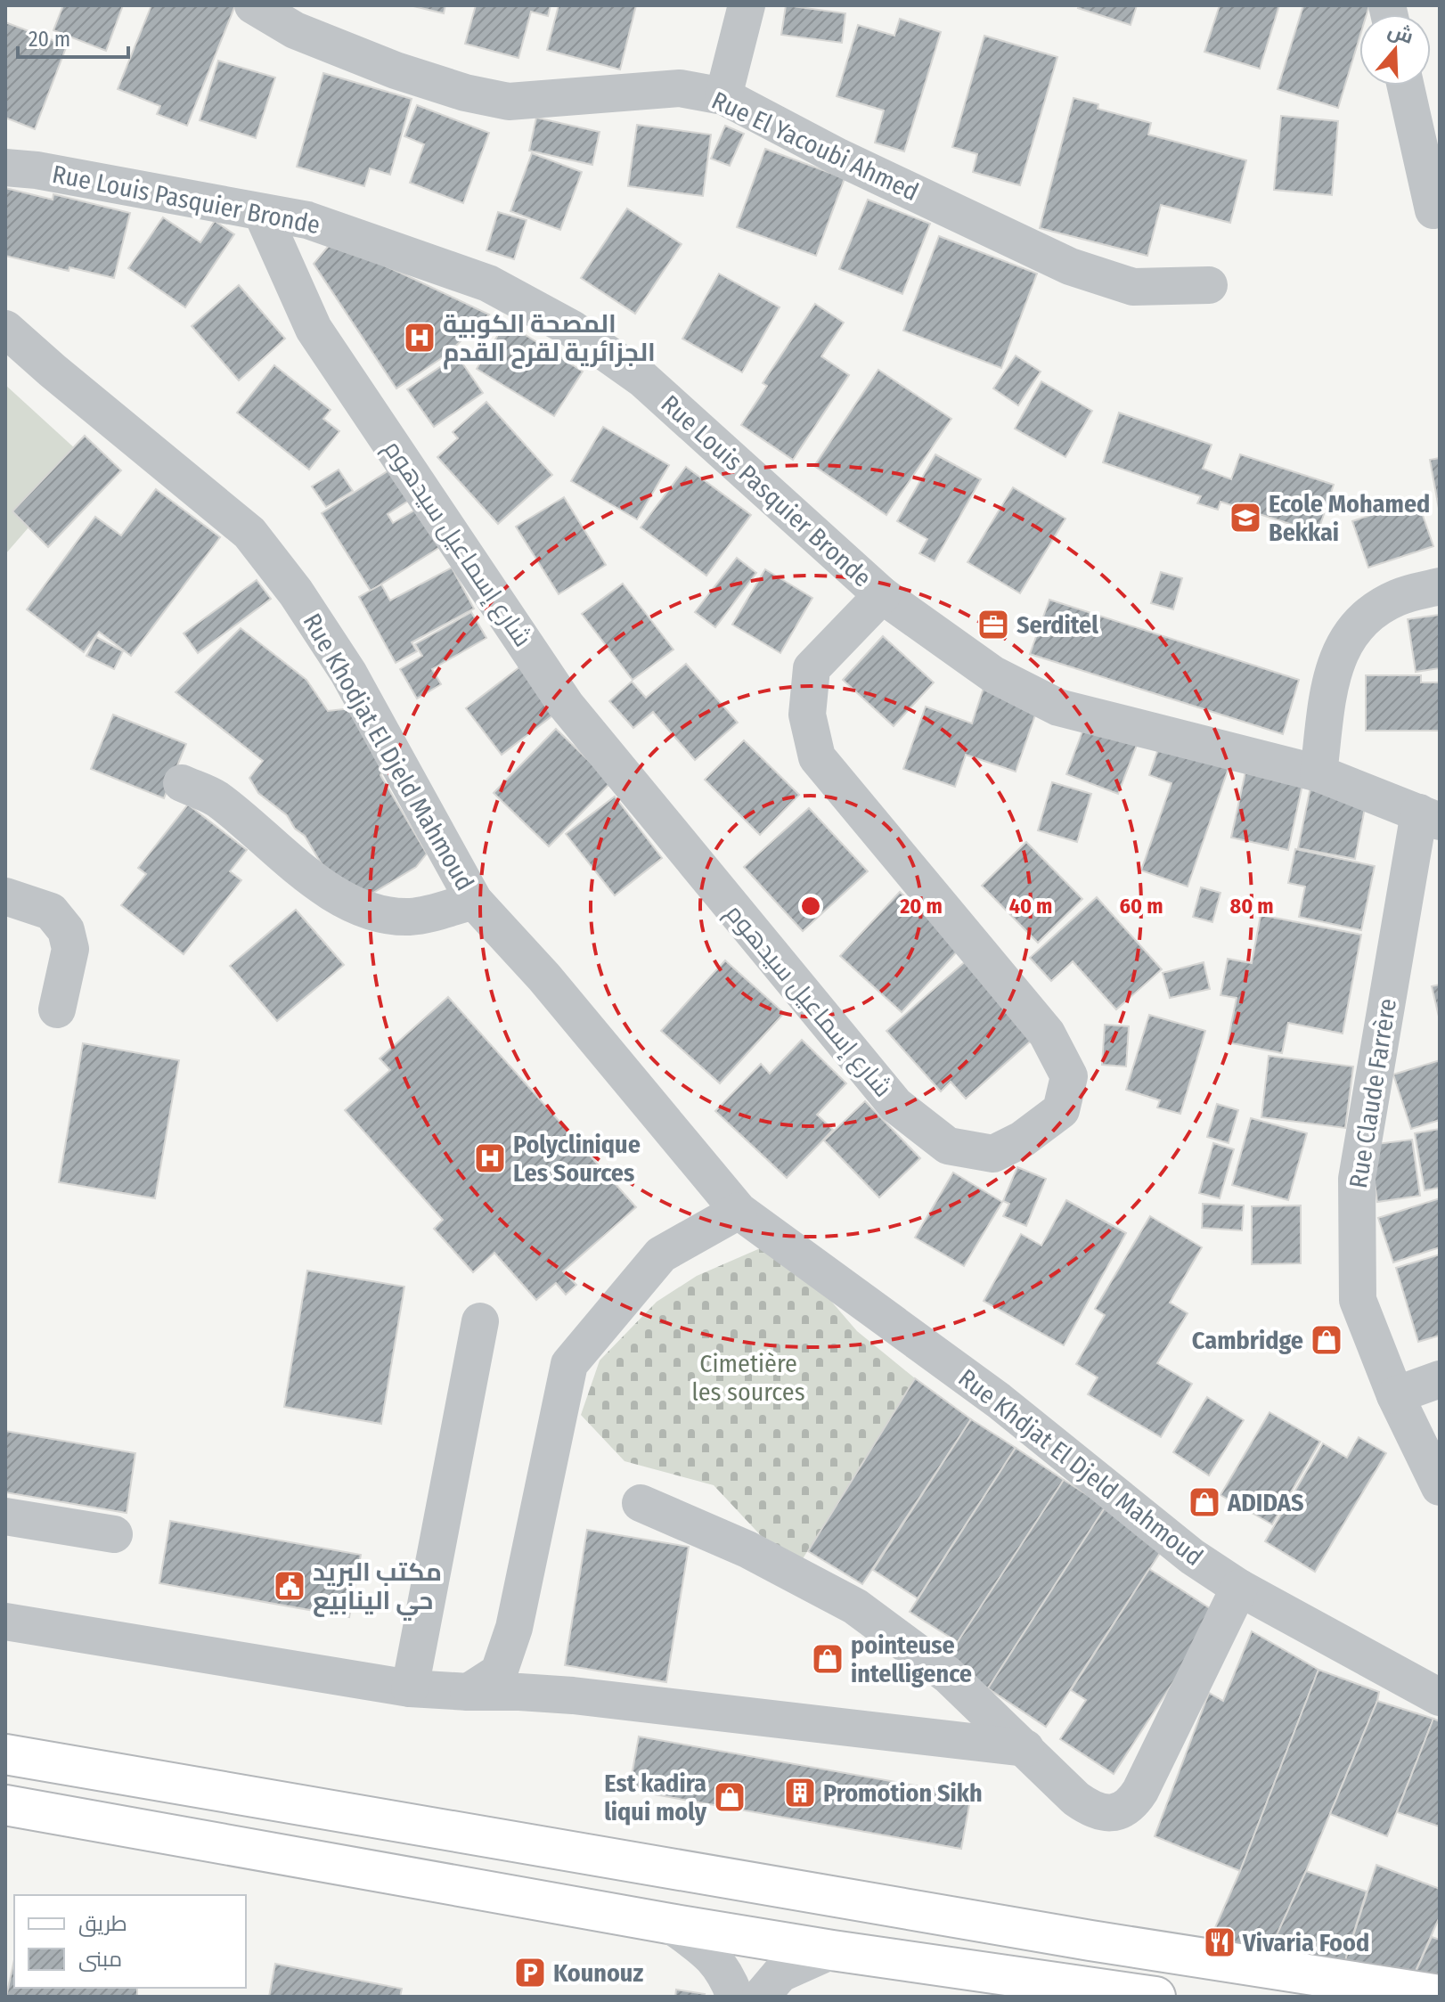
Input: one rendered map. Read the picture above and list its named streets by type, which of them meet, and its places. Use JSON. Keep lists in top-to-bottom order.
{
  "streets": {
    "street": [
      "Rue El Yacoubi Ahmed",
      "Rue Louis Pasquier Bronde",
      "شارع إسماعيل سيدهوم",
      "Rue Khodjat El Djeld Mahmoud",
      "Rue Claude Farrère",
      "Rue Khdjat El Djeld Mahmoud"
    ]
  },
  "crossings": [
    ["Rue Louis Pasquier Bronde", "شارع إسماعيل سيدهوم"],
    ["Rue Louis Pasquier Bronde", "Rue Claude Farrère"],
    ["Rue Khodjat El Djeld Mahmoud", "Rue Khdjat El Djeld Mahmoud"]
  ],
  "parks": ["Cimetière les sources"],
  "places": {
    "hospital": ["المصحة الكوبية الجزائرية لقرح القدم", "Polyclinique Les Sources"],
    "school or university": ["Ecole Mohamed Bekkai"],
    "office": ["Serditel"],
    "shop": [
      "Cambridge",
      "ADIDAS",
      "pointeuse intelligence",
      "Est kadira liqui moly"
    ],
    "public building": ["مكتب البريد حي الينابيع"],
    "building": ["Promotion Sikh"],
    "restaurant": ["Vivaria Food"],
    "parking": ["Kounouz"]
  },
  "legend": ["طريق", "مبنى"],
  "scale_bar": "20 m",
  "north": "top",
  "rings": [
    "20 m",
    "40 m",
    "60 m",
    "80 m"
  ]
}
